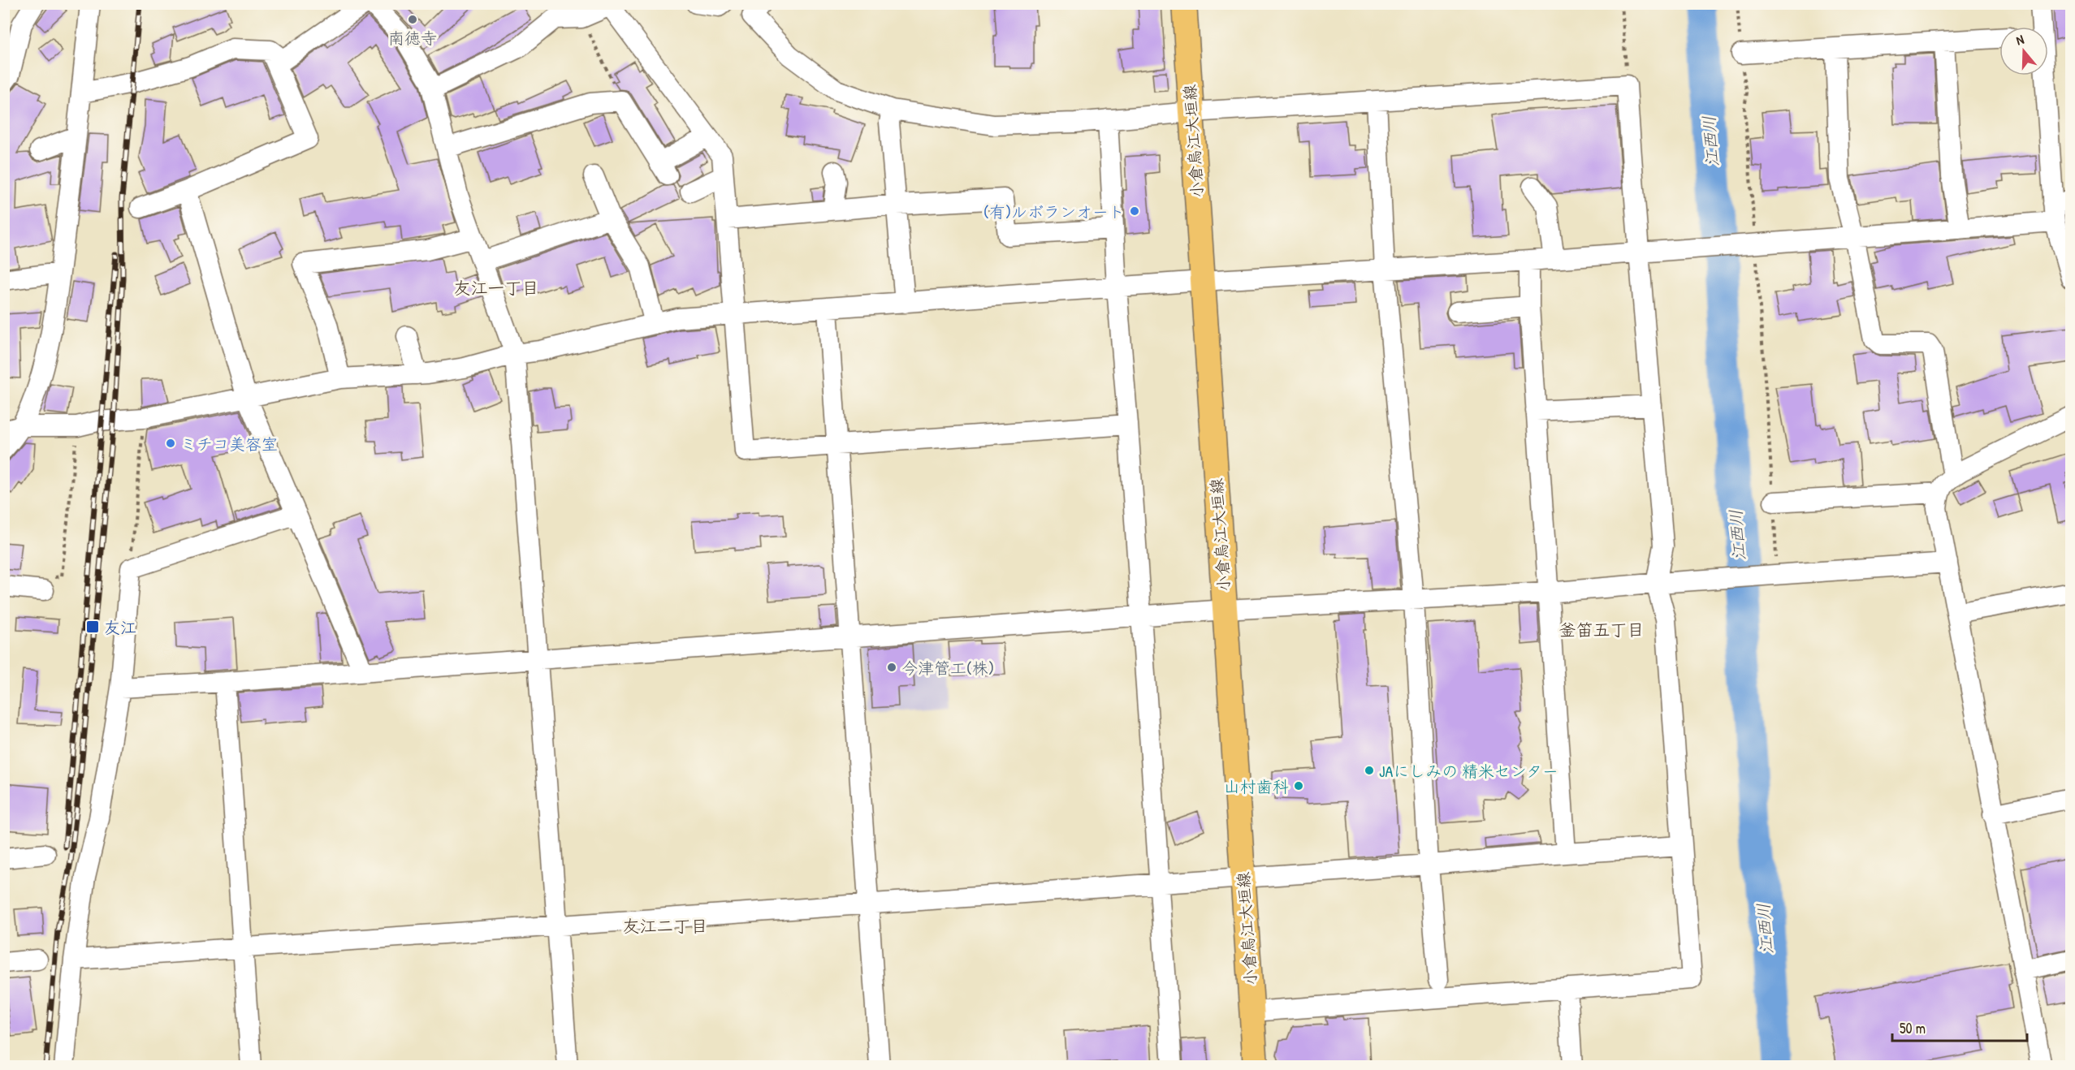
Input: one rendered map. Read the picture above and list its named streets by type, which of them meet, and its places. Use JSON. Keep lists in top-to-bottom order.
{
  "streets": {
    "main road": ["小倉烏江大垣線"]
  },
  "districts": ["友江一丁目", "釜笛五丁目", "友江二丁目"],
  "water": ["江西川"],
  "places": {
    "other": [
      "南徳寺",
      "(有)ルボランオート",
      "ミチコ美容室",
      "今津管工(株)",
      "JAにしみの 精米センター",
      "山村歯科"
    ],
    "transit": ["友江"]
  },
  "scale_bar": "50 m",
  "north": "top"
}
